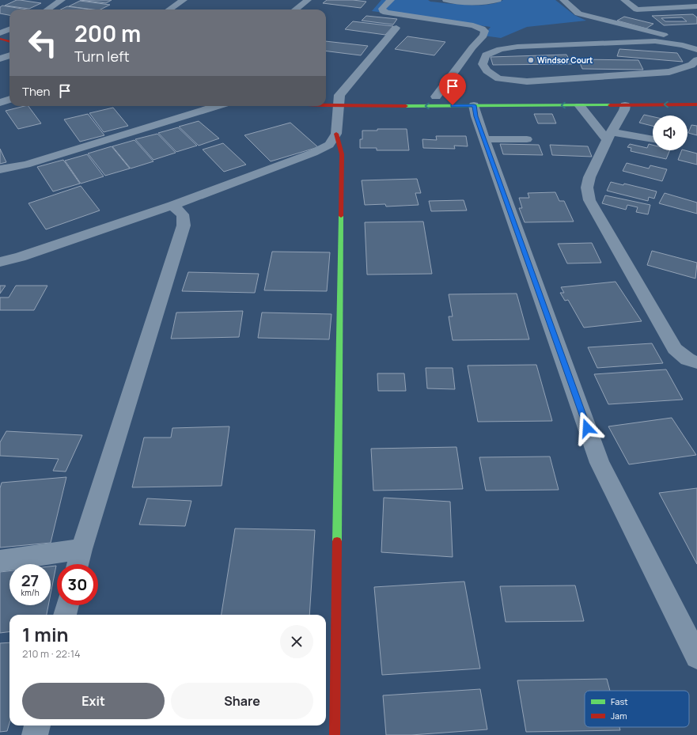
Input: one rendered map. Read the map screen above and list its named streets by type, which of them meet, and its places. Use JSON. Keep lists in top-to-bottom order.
{
  "places": ["Windsor Court"],
  "legend": ["Fast", "Jam"],
  "page": {
    "turn": ["200 m", "Turn left"],
    "then": "Then",
    "speed": "27 km/h",
    "limit": "30",
    "heading": ["1 min", "210 m · 22:14"],
    "buttons": ["Exit", "Share"]
  }
}
